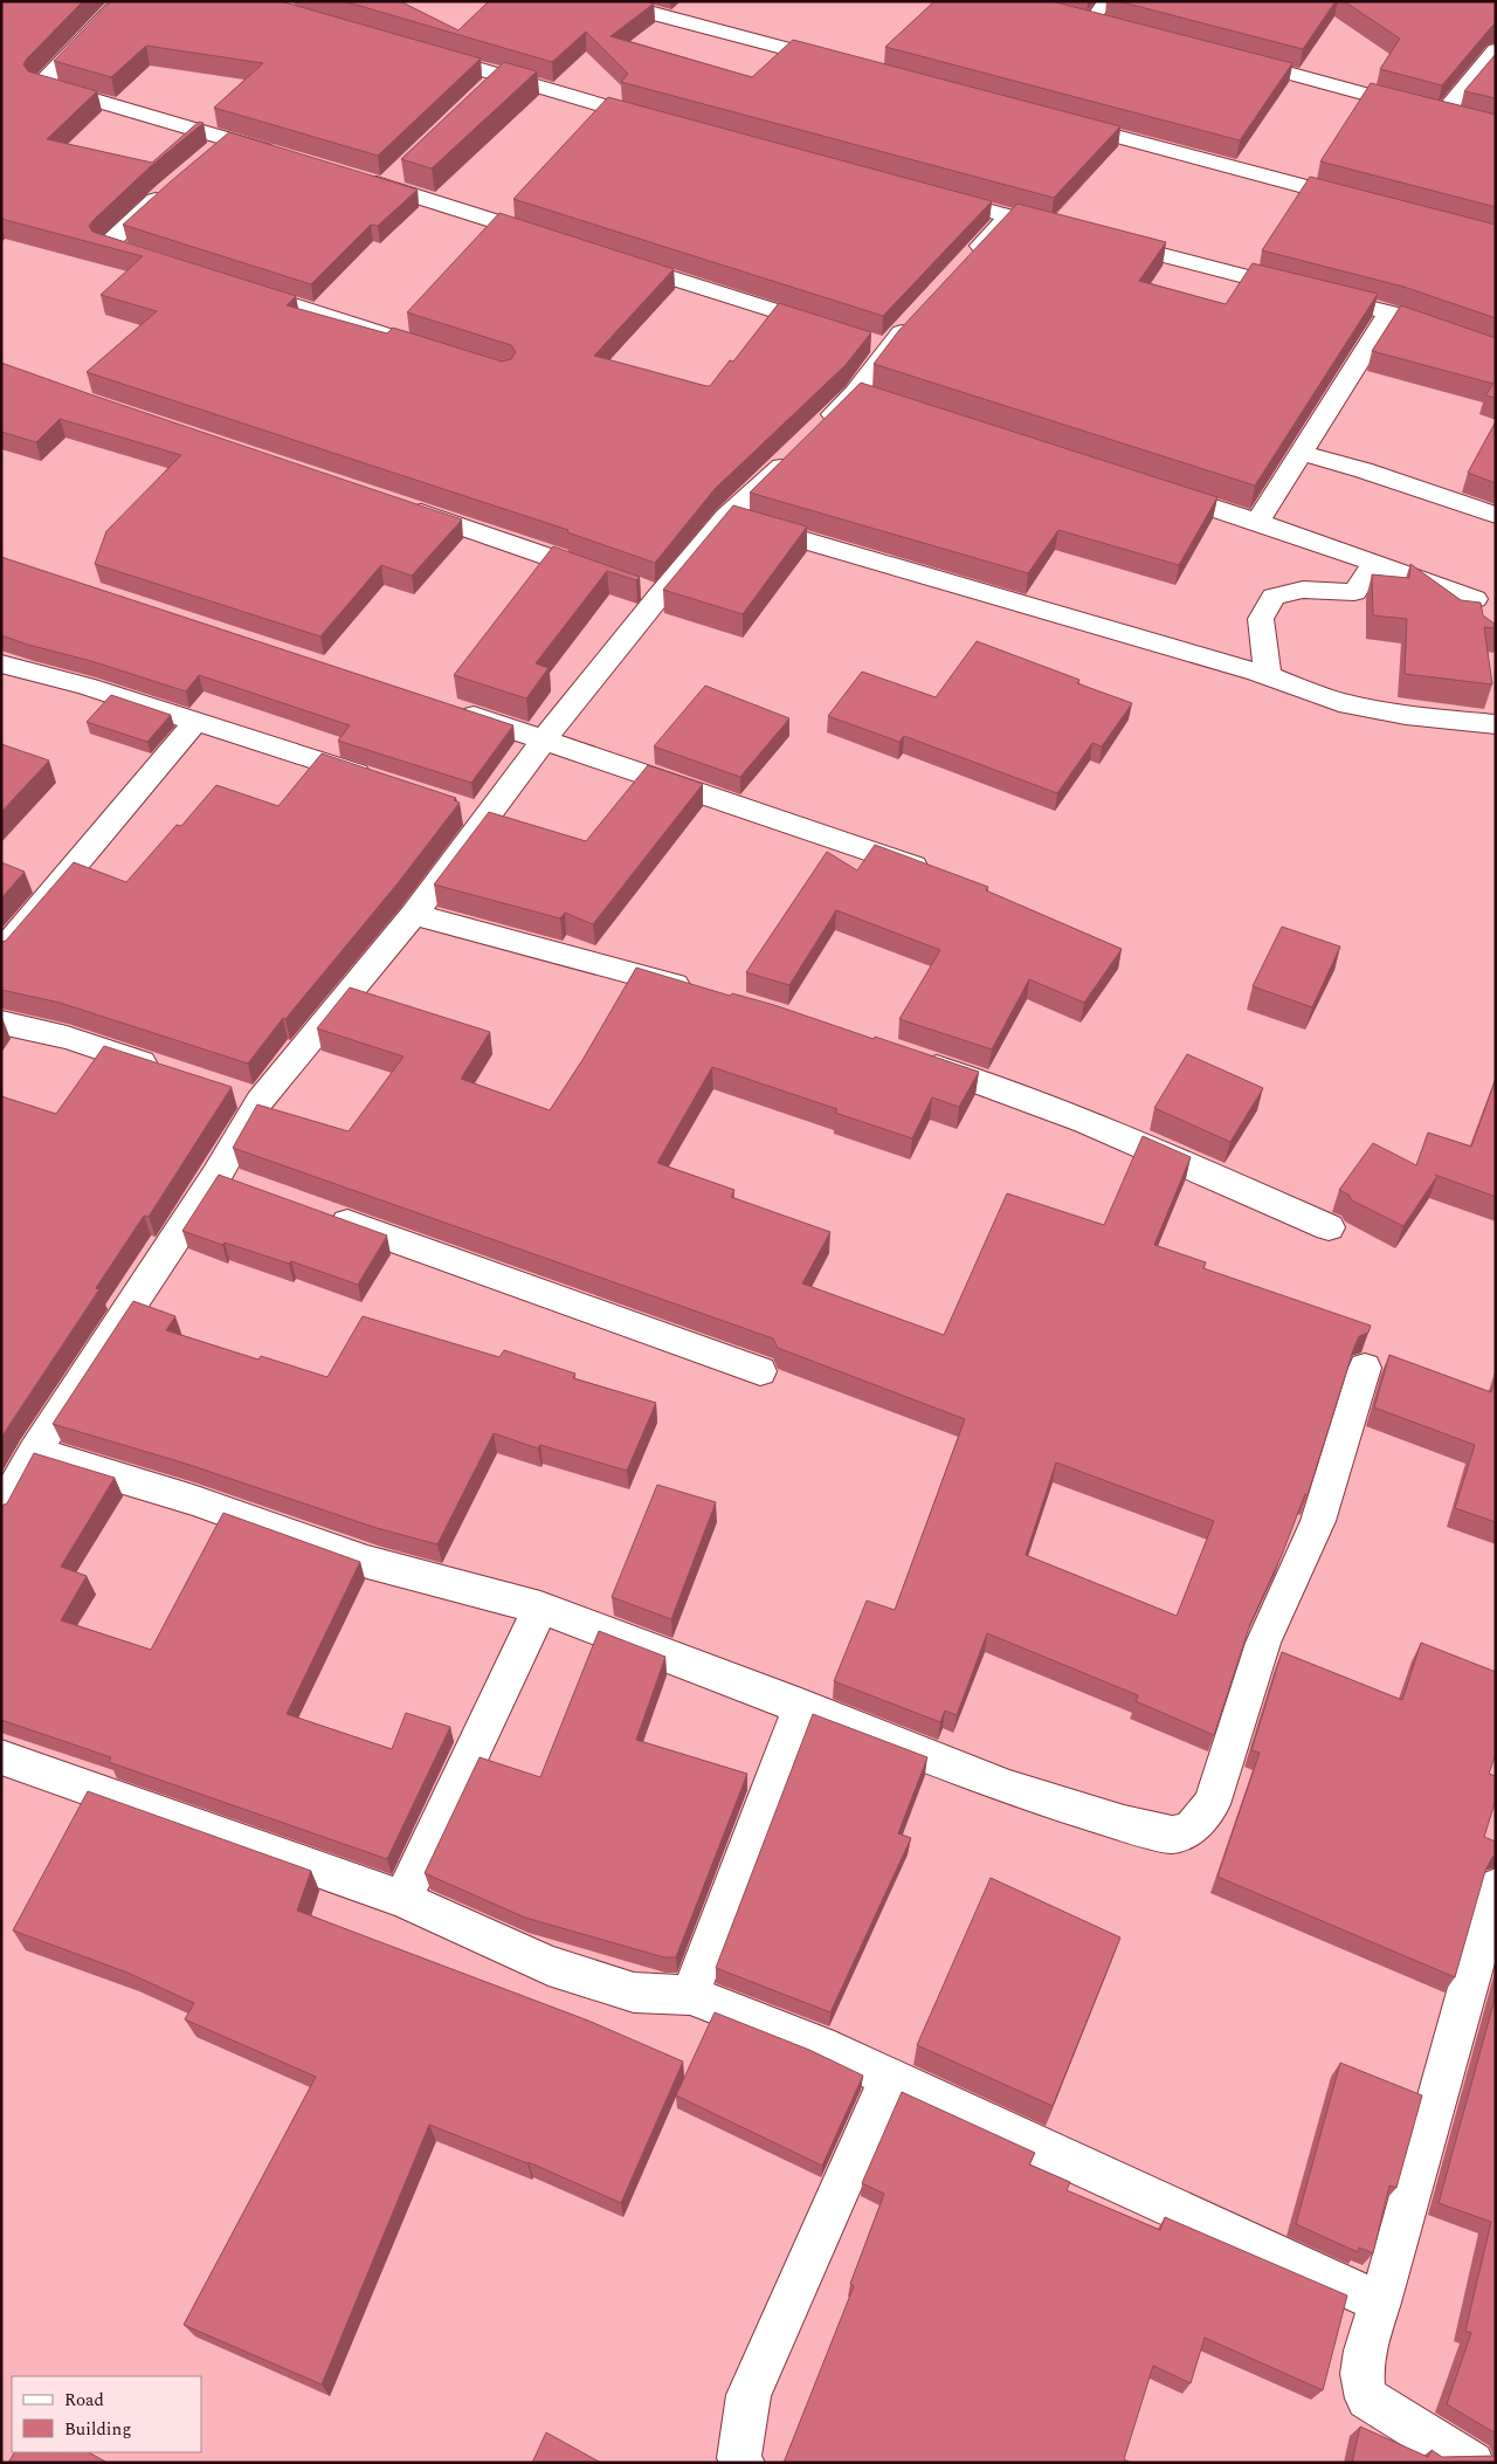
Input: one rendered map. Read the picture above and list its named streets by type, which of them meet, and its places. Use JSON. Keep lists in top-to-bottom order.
{
  "legend": ["Road", "Building"]
}
